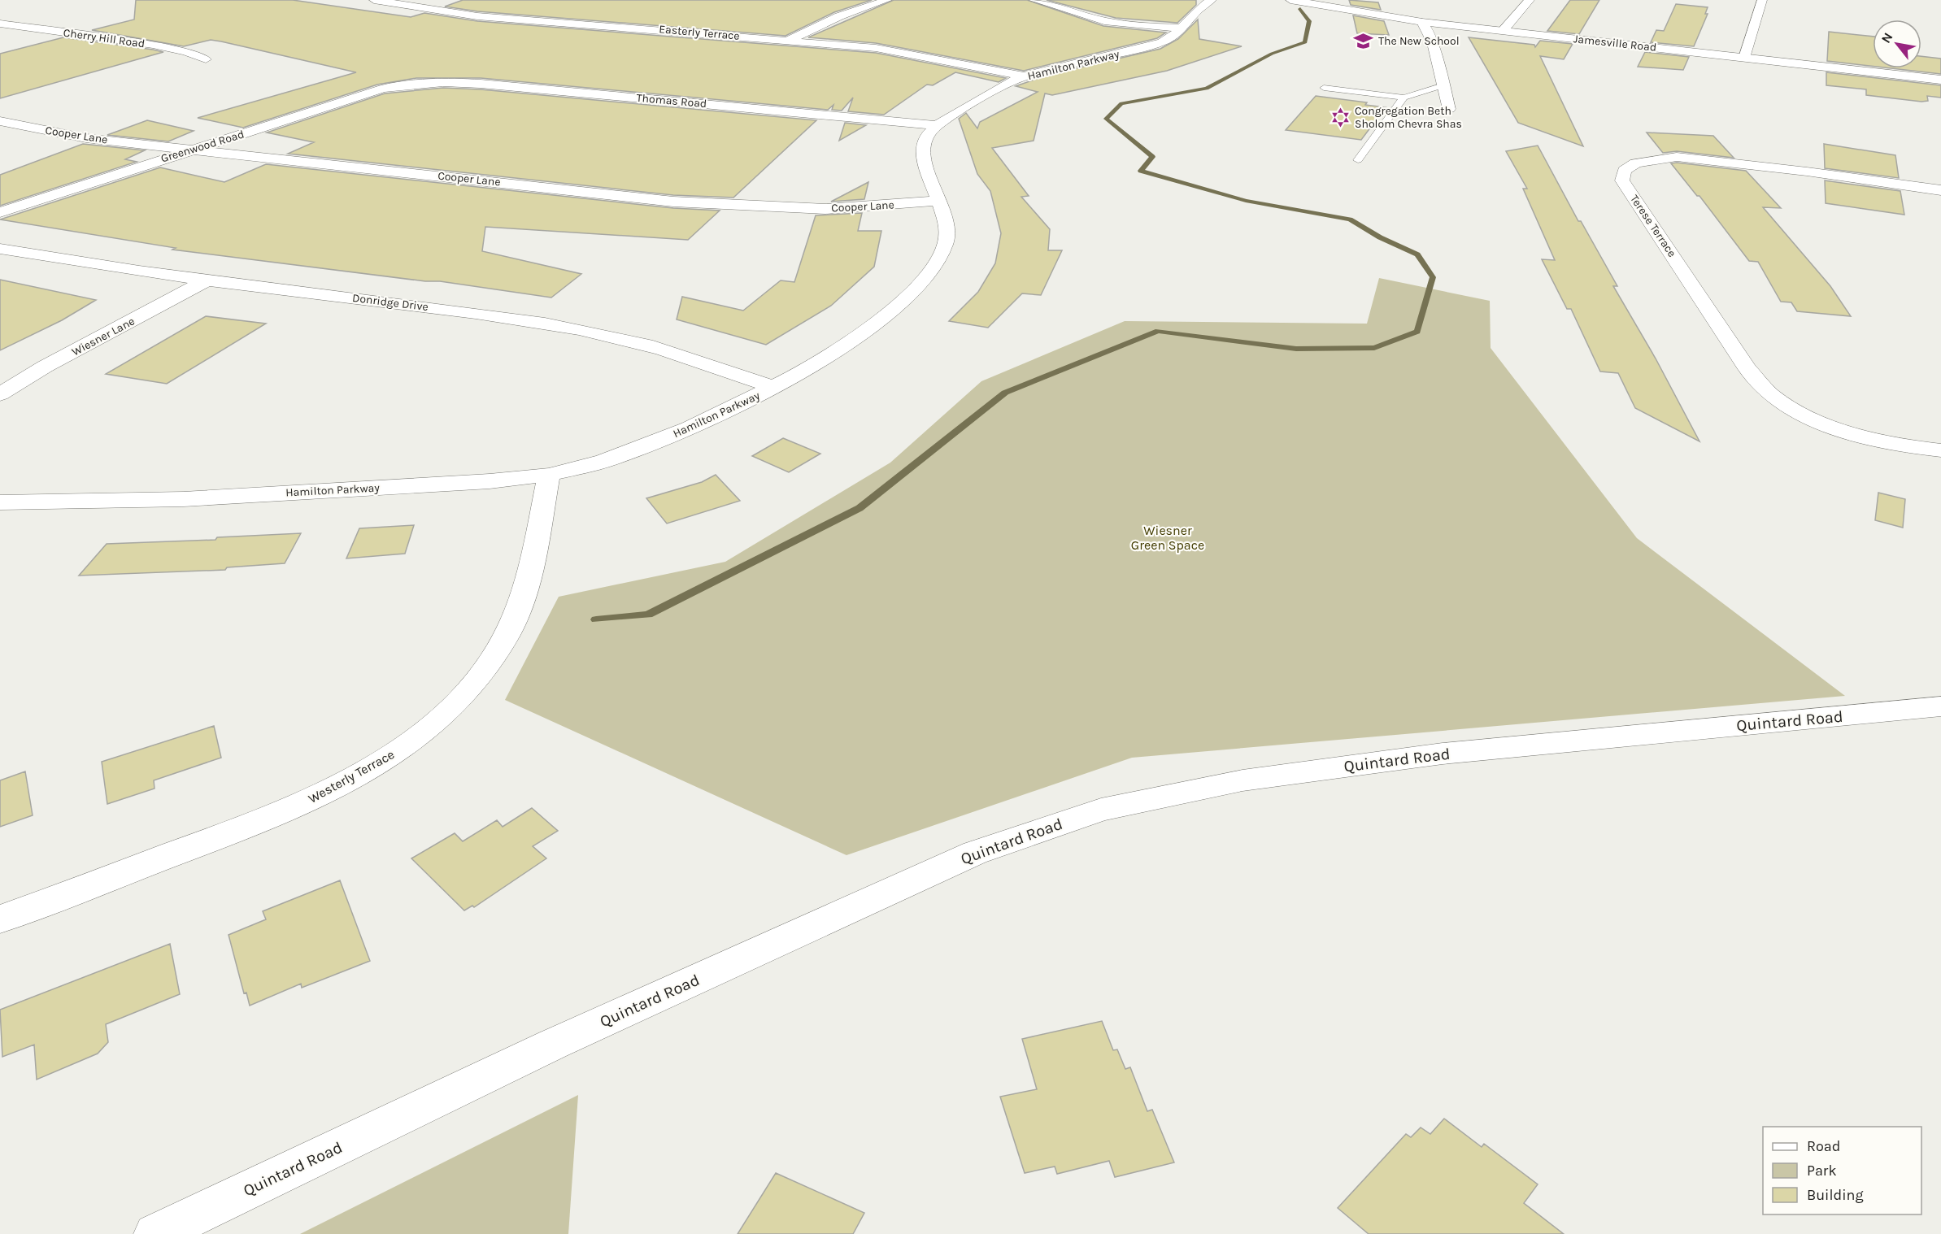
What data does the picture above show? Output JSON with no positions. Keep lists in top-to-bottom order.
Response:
{
  "streets": {
    "street": [
      "Easterly Terrace",
      "Cherry Hill Road",
      "Jamesville Road",
      "Hamilton Parkway",
      "Thomas Road",
      "Cooper Lane",
      "Greenwood Road",
      "Terese Terrace",
      "Donridge Drive",
      "Wiesner Lane",
      "Quintard Road",
      "Westerly Terrace"
    ]
  },
  "crossings": [
    ["Easterly Terrace", "Hamilton Parkway"],
    ["Hamilton Parkway", "Thomas Road"],
    ["Hamilton Parkway", "Cooper Lane"],
    ["Hamilton Parkway", "Donridge Drive"],
    ["Hamilton Parkway", "Westerly Terrace"],
    ["Thomas Road", "Greenwood Road"],
    ["Cooper Lane", "Greenwood Road"],
    ["Donridge Drive", "Wiesner Lane"]
  ],
  "parks": ["Wiesner Green Space"],
  "places": {
    "school or university": ["The New School"],
    "synagogue": ["Congregation Beth Sholom Chevra Shas"]
  },
  "legend": ["Road", "Park", "Building"],
  "north": "top left"
}
